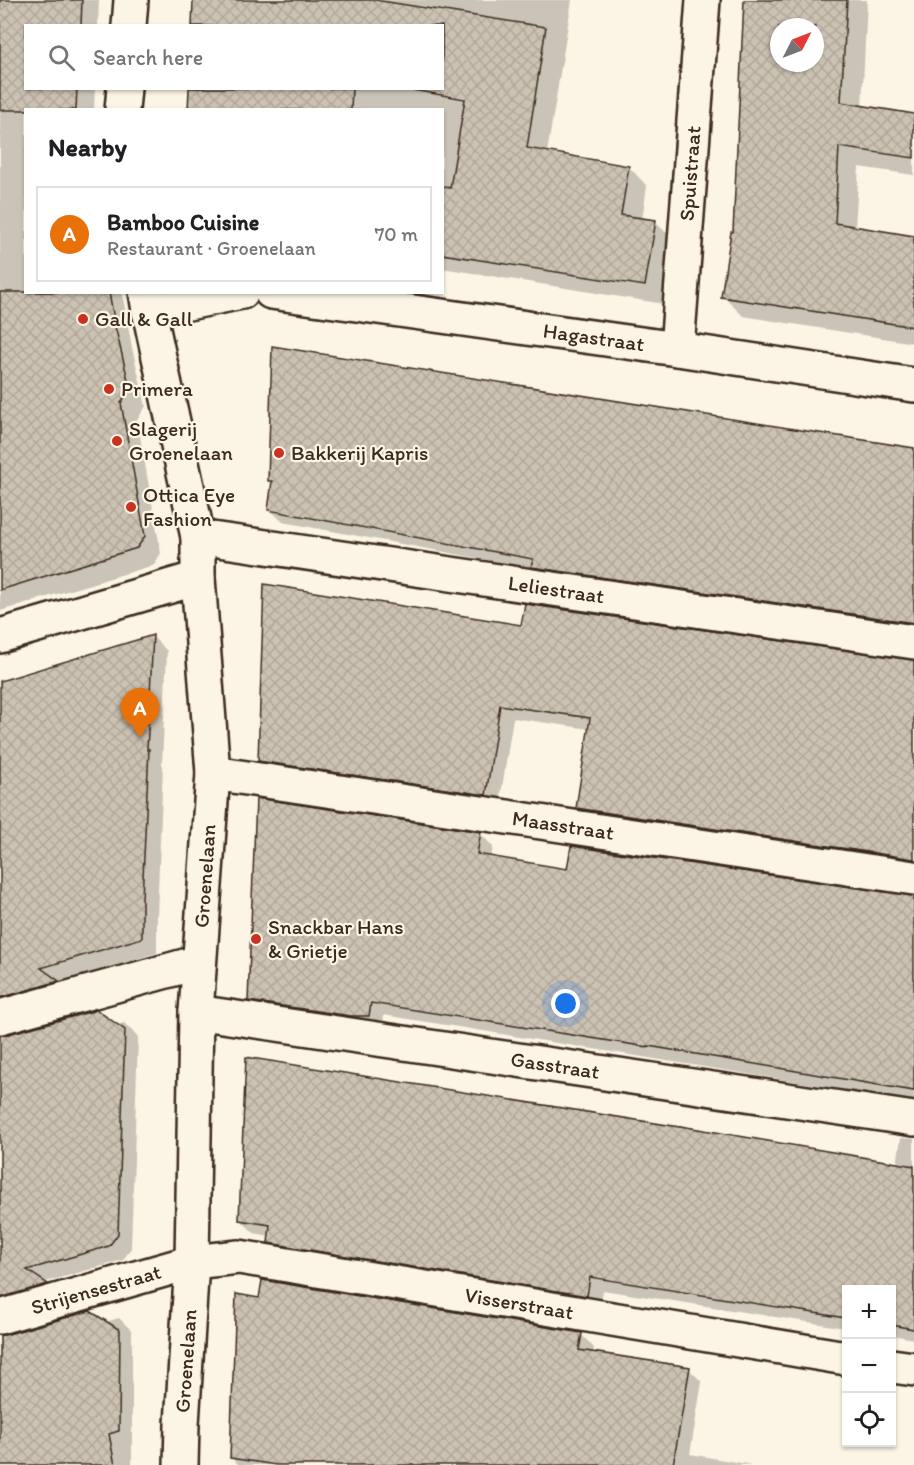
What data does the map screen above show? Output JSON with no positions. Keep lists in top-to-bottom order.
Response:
{
  "streets": {
    "street": [
      "Spuistraat",
      "Hagastraat",
      "Leliestraat",
      "Maasstraat",
      "Groenelaan",
      "Gasstraat",
      "Strijensestraat",
      "Visserstraat"
    ]
  },
  "crossings": [
    ["Spuistraat", "Hagastraat"],
    ["Leliestraat", "Groenelaan"],
    ["Maasstraat", "Groenelaan"],
    ["Groenelaan", "Gasstraat"],
    ["Groenelaan", "Strijensestraat"],
    ["Groenelaan", "Visserstraat"],
    ["Strijensestraat", "Visserstraat"]
  ],
  "places": [
    "Gall & Gall",
    "Primera",
    "Slagerij Groenelaan",
    "Bakkerij Kapris",
    "Ottica Eye Fashion",
    "Snackbar Hans & Grietje"
  ],
  "north": "top right",
  "page": {
    "search": "Search here",
    "heading": "Nearby",
    "list": [
      {
        "mark": "A",
        "name": "Bamboo Cuisine",
        "note": "Restaurant · Groenelaan",
        "value": "70 m"
      }
    ],
    "pins": "A",
    "map_buttons": ["+", "−"]
  }
}
